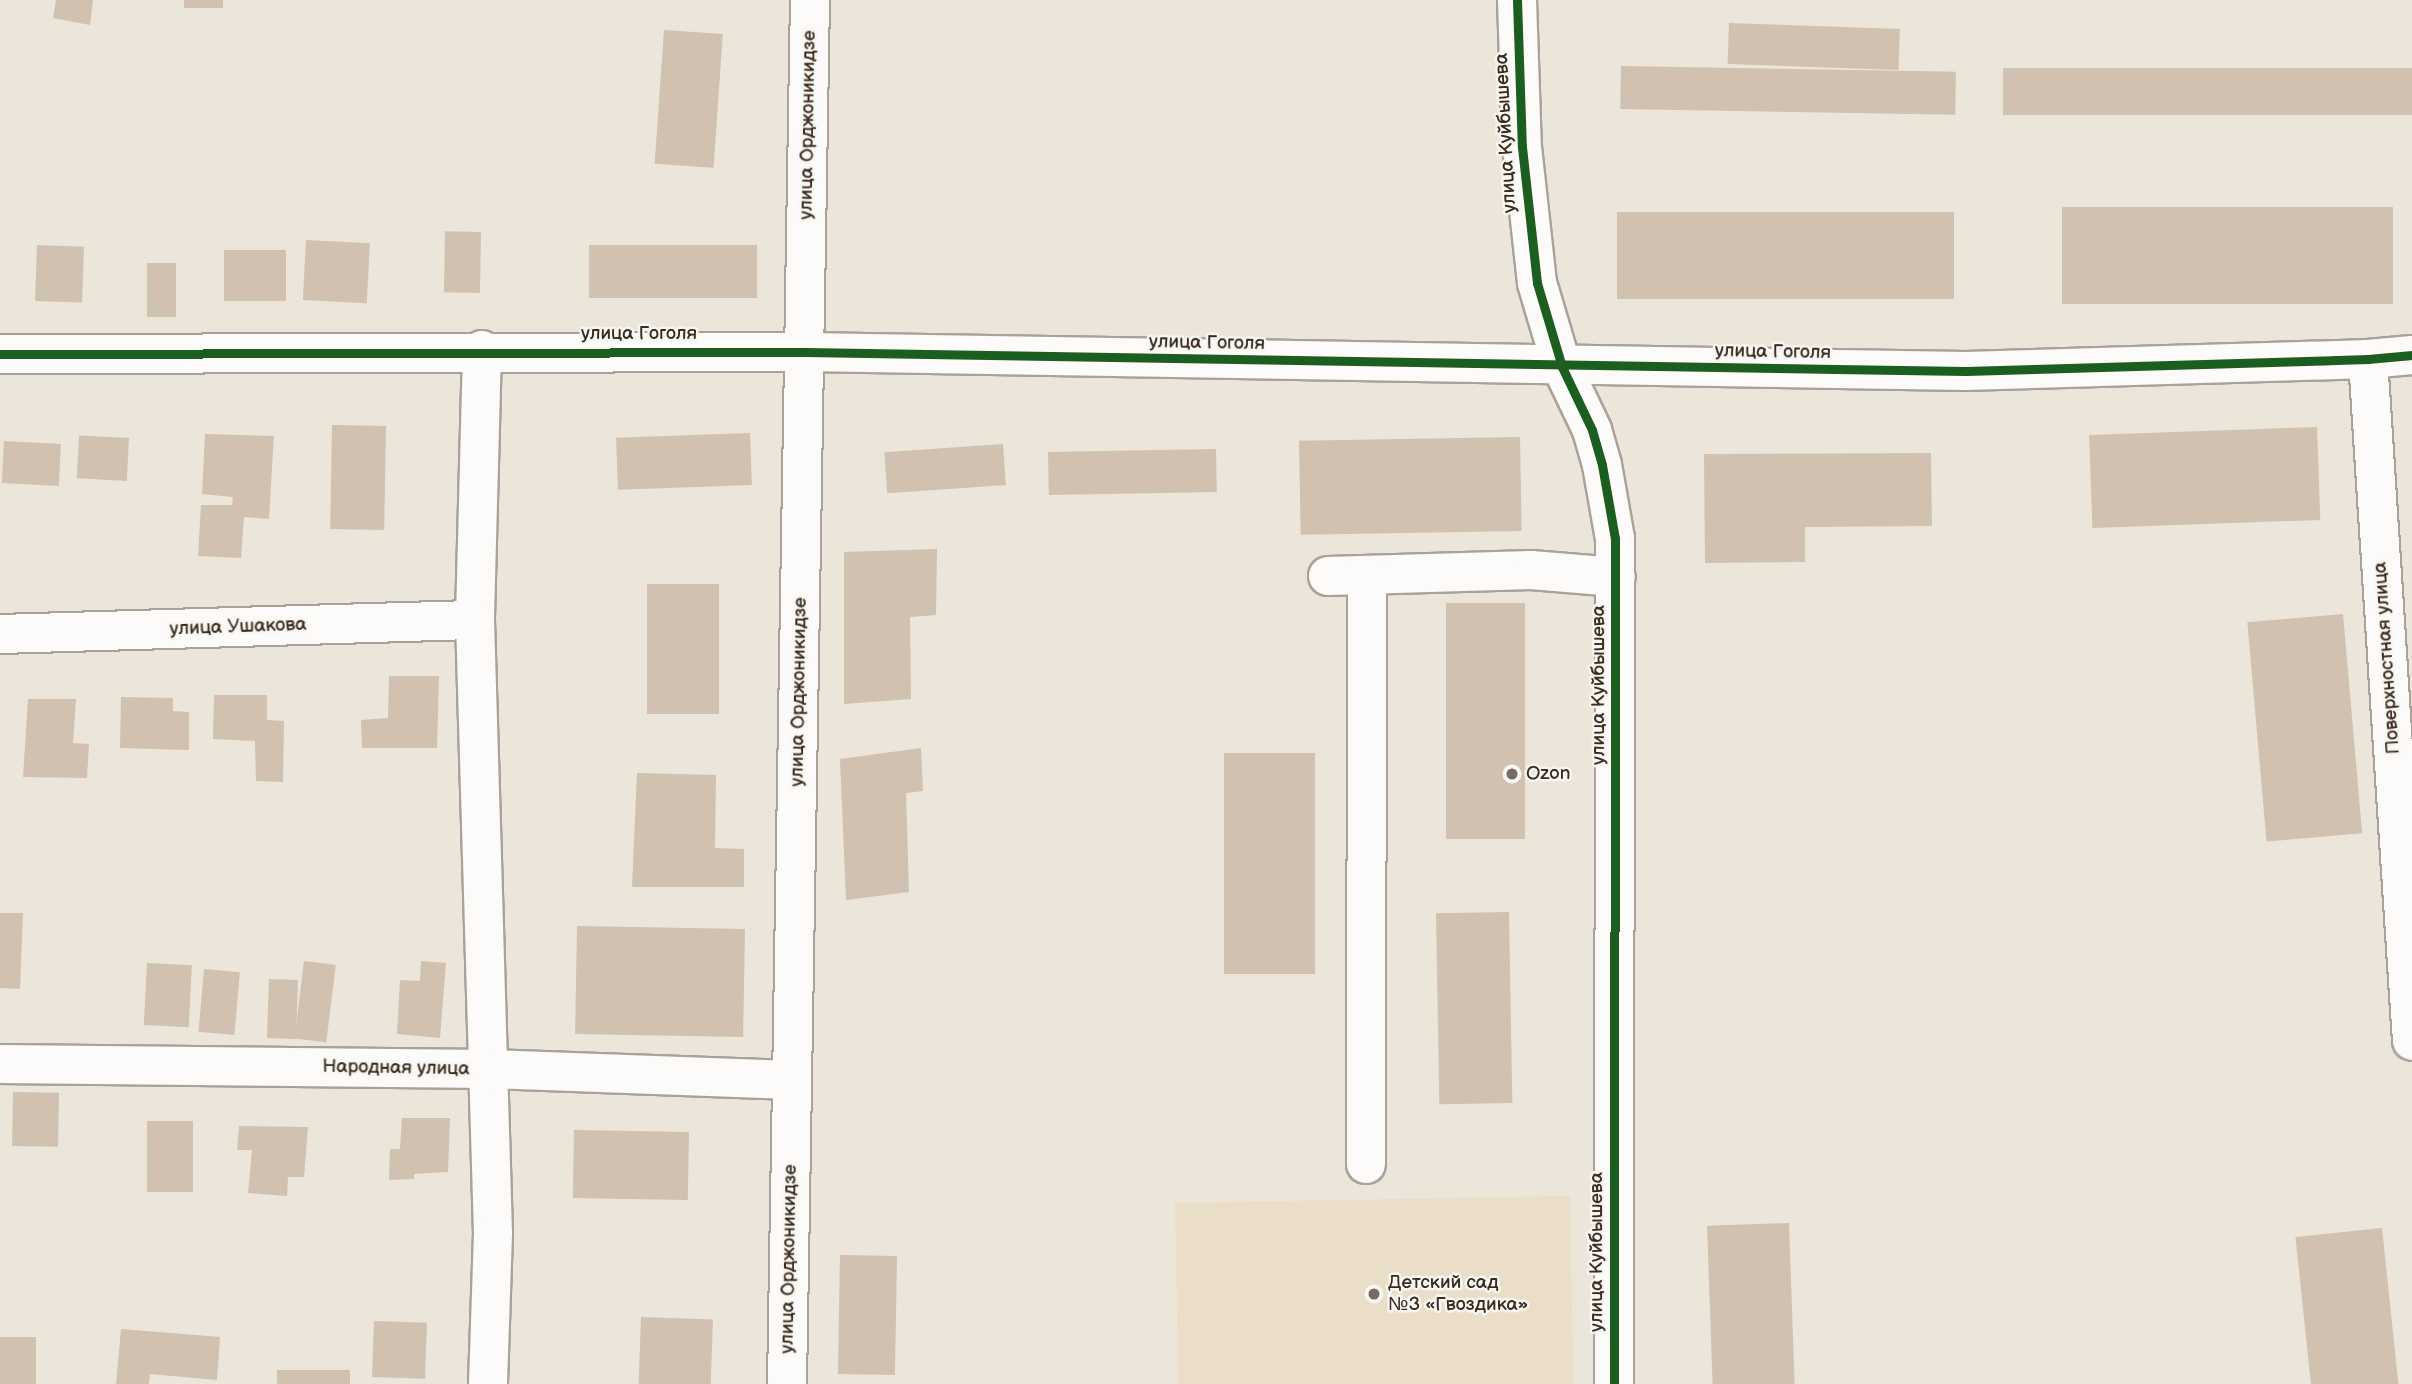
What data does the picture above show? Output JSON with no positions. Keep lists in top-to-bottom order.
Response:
{
  "streets": {
    "street": [
      "улица Орджоникидзе",
      "улица Куйбышева",
      "улица Гоголя",
      "улица Ушакова",
      "Поверхностная улица",
      "Народная улица"
    ]
  },
  "crossings": [
    ["улица Орджоникидзе", "улица Гоголя"],
    ["улица Орджоникидзе", "Народная улица"],
    ["улица Куйбышева", "улица Гоголя"],
    ["улица Гоголя", "Поверхностная улица"]
  ],
  "places": ["Ozon", "Детский сад №3 «Гвоздика»"]
}
